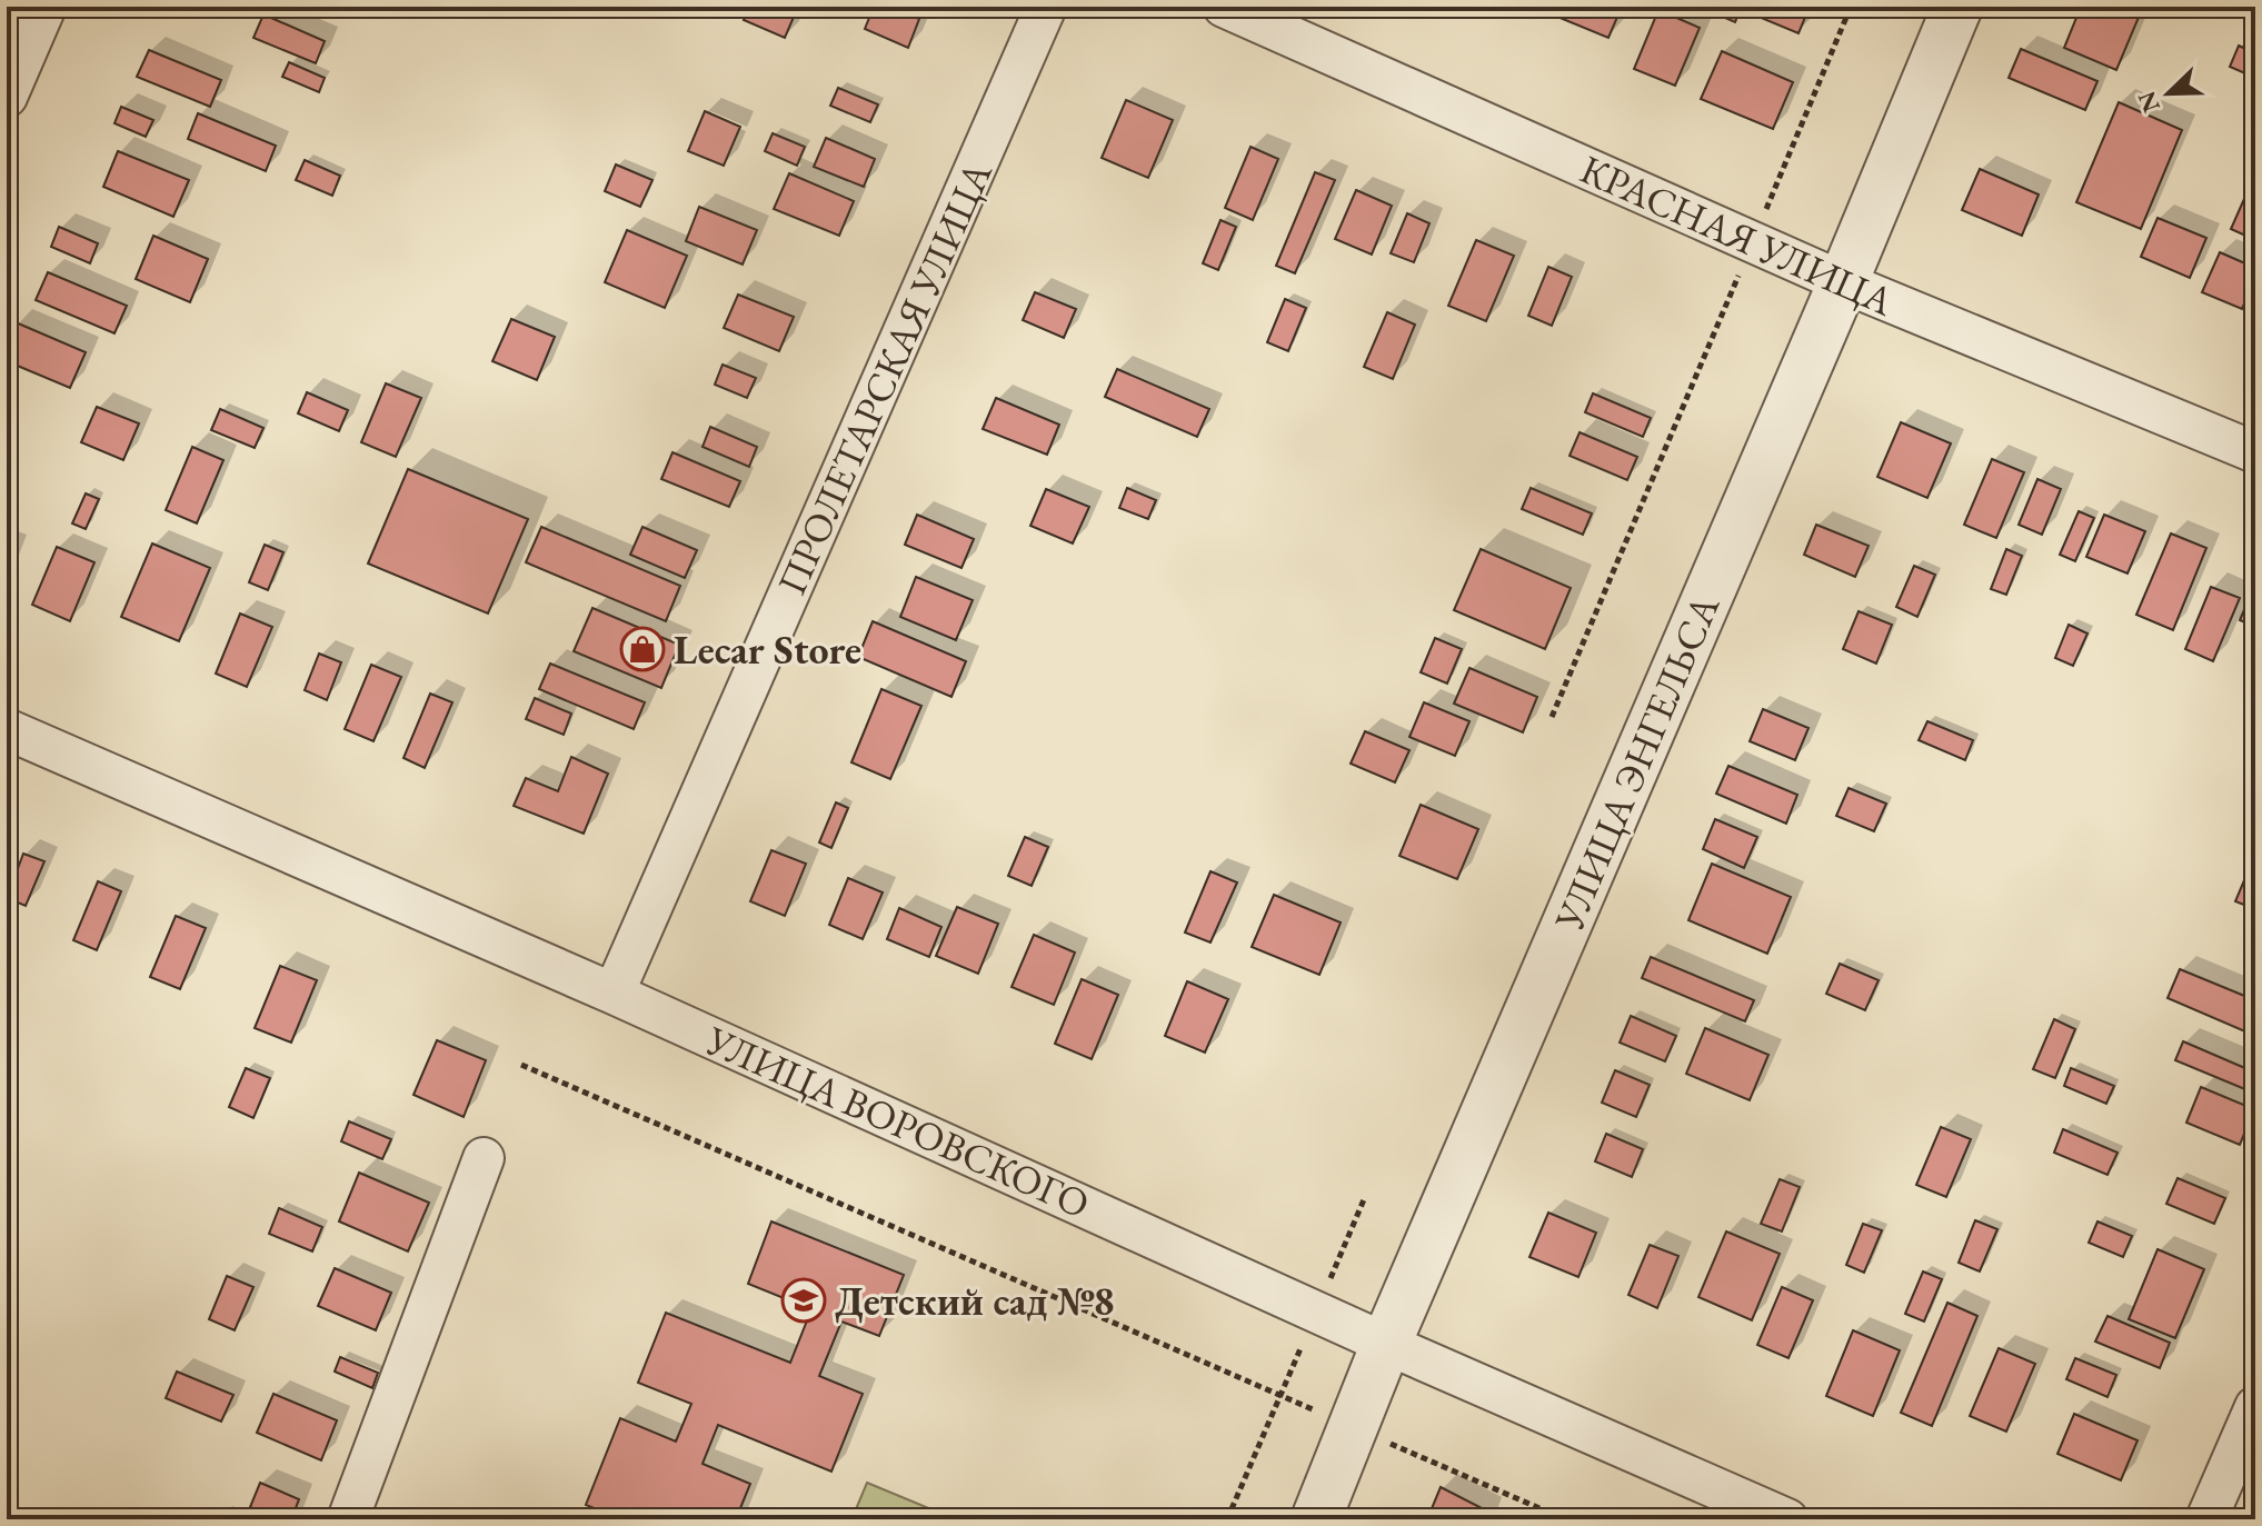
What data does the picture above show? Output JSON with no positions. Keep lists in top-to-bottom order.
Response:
{
  "streets": {
    "street": [
      "КРАСНАЯ УЛИЦА",
      "ПРОЛЕТАРСКАЯ УЛИЦА",
      "УЛИЦА ЭНГЕЛЬСА",
      "УЛИЦА ВОРОВСКОГО"
    ]
  },
  "crossings": [
    ["КРАСНАЯ УЛИЦА", "УЛИЦА ЭНГЕЛЬСА"],
    ["ПРОЛЕТАРСКАЯ УЛИЦА", "УЛИЦА ВОРОВСКОГО"],
    ["УЛИЦА ЭНГЕЛЬСА", "УЛИЦА ВОРОВСКОГО"]
  ],
  "places": {
    "shop": ["Lecar Store"],
    "school or university": ["Детский сад №8"]
  },
  "north": "bottom left"
}
